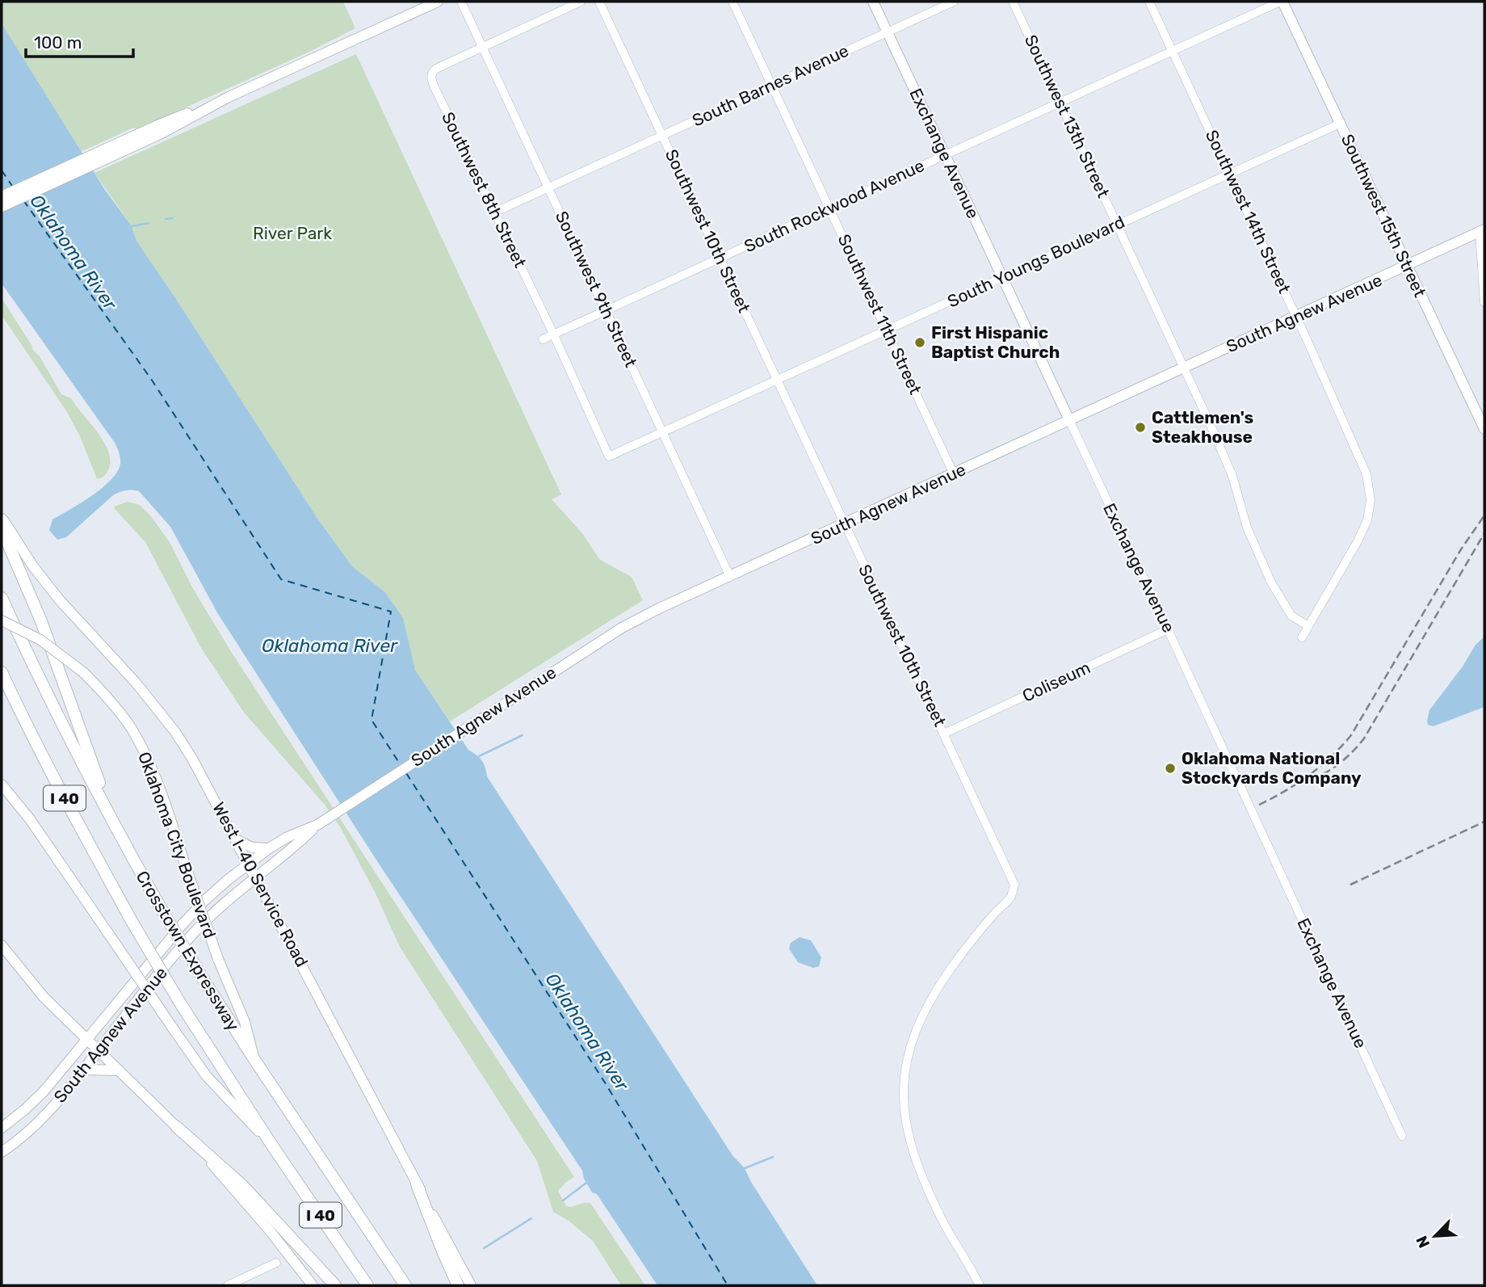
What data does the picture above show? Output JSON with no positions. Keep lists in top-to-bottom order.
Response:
{
  "streets": {
    "highway": ["I 40", "Crosstown Expressway"],
    "main road": [
      "Exchange Avenue",
      "Southwest 15th Street",
      "South Agnew Avenue",
      "Oklahoma City Boulevard",
      "West I-40 Service Road"
    ],
    "street": [
      "South Barnes Avenue",
      "Southwest 13th Street",
      "Southwest 8th Street",
      "South Rockwood Avenue",
      "Southwest 14th Street",
      "Southwest 10th Street",
      "South Youngs Boulevard",
      "Southwest 9th Street",
      "Southwest 11th Street",
      "Coliseum"
    ]
  },
  "crossings": [
    ["South Barnes Avenue", "Exchange Avenue"],
    ["South Barnes Avenue", "Southwest 8th Street"],
    ["South Barnes Avenue", "Southwest 10th Street"],
    ["South Barnes Avenue", "Southwest 9th Street"],
    ["South Barnes Avenue", "Southwest 11th Street"],
    ["Southwest 13th Street", "South Rockwood Avenue"],
    ["Southwest 13th Street", "Southwest 14th Street"],
    ["Southwest 13th Street", "South Youngs Boulevard"],
    ["Southwest 13th Street", "South Agnew Avenue"],
    ["Exchange Avenue", "South Rockwood Avenue"],
    ["Exchange Avenue", "South Youngs Boulevard"],
    ["Exchange Avenue", "South Agnew Avenue"],
    ["Exchange Avenue", "Coliseum"],
    ["Southwest 8th Street", "South Rockwood Avenue"],
    ["Southwest 8th Street", "South Youngs Boulevard"],
    ["Southwest 8th Street", "Southwest 9th Street"],
    ["South Rockwood Avenue", "Southwest 14th Street"],
    ["South Rockwood Avenue", "Southwest 15th Street"],
    ["South Rockwood Avenue", "Southwest 10th Street"],
    ["South Rockwood Avenue", "Southwest 9th Street"],
    ["South Rockwood Avenue", "Southwest 11th Street"],
    ["Southwest 14th Street", "South Youngs Boulevard"],
    ["Southwest 14th Street", "South Agnew Avenue"],
    ["Southwest 15th Street", "South Youngs Boulevard"],
    ["Southwest 15th Street", "South Agnew Avenue"],
    ["Southwest 10th Street", "South Youngs Boulevard"],
    ["Southwest 10th Street", "South Agnew Avenue"],
    ["Southwest 10th Street", "Coliseum"],
    ["South Youngs Boulevard", "Southwest 9th Street"],
    ["South Youngs Boulevard", "Southwest 11th Street"],
    ["Southwest 9th Street", "South Agnew Avenue"],
    ["South Agnew Avenue", "Southwest 11th Street"],
    ["South Agnew Avenue", "West I-40 Service Road"],
    ["Oklahoma City Boulevard", "Crosstown Expressway"]
  ],
  "water": ["Oklahoma River"],
  "parks": ["River Park"],
  "places": ["First Hispanic Baptist Church", "Cattlemen's Steakhouse", "Oklahoma National Stockyards Company"],
  "scale_bar": "100 m",
  "north": "bottom left"
}
